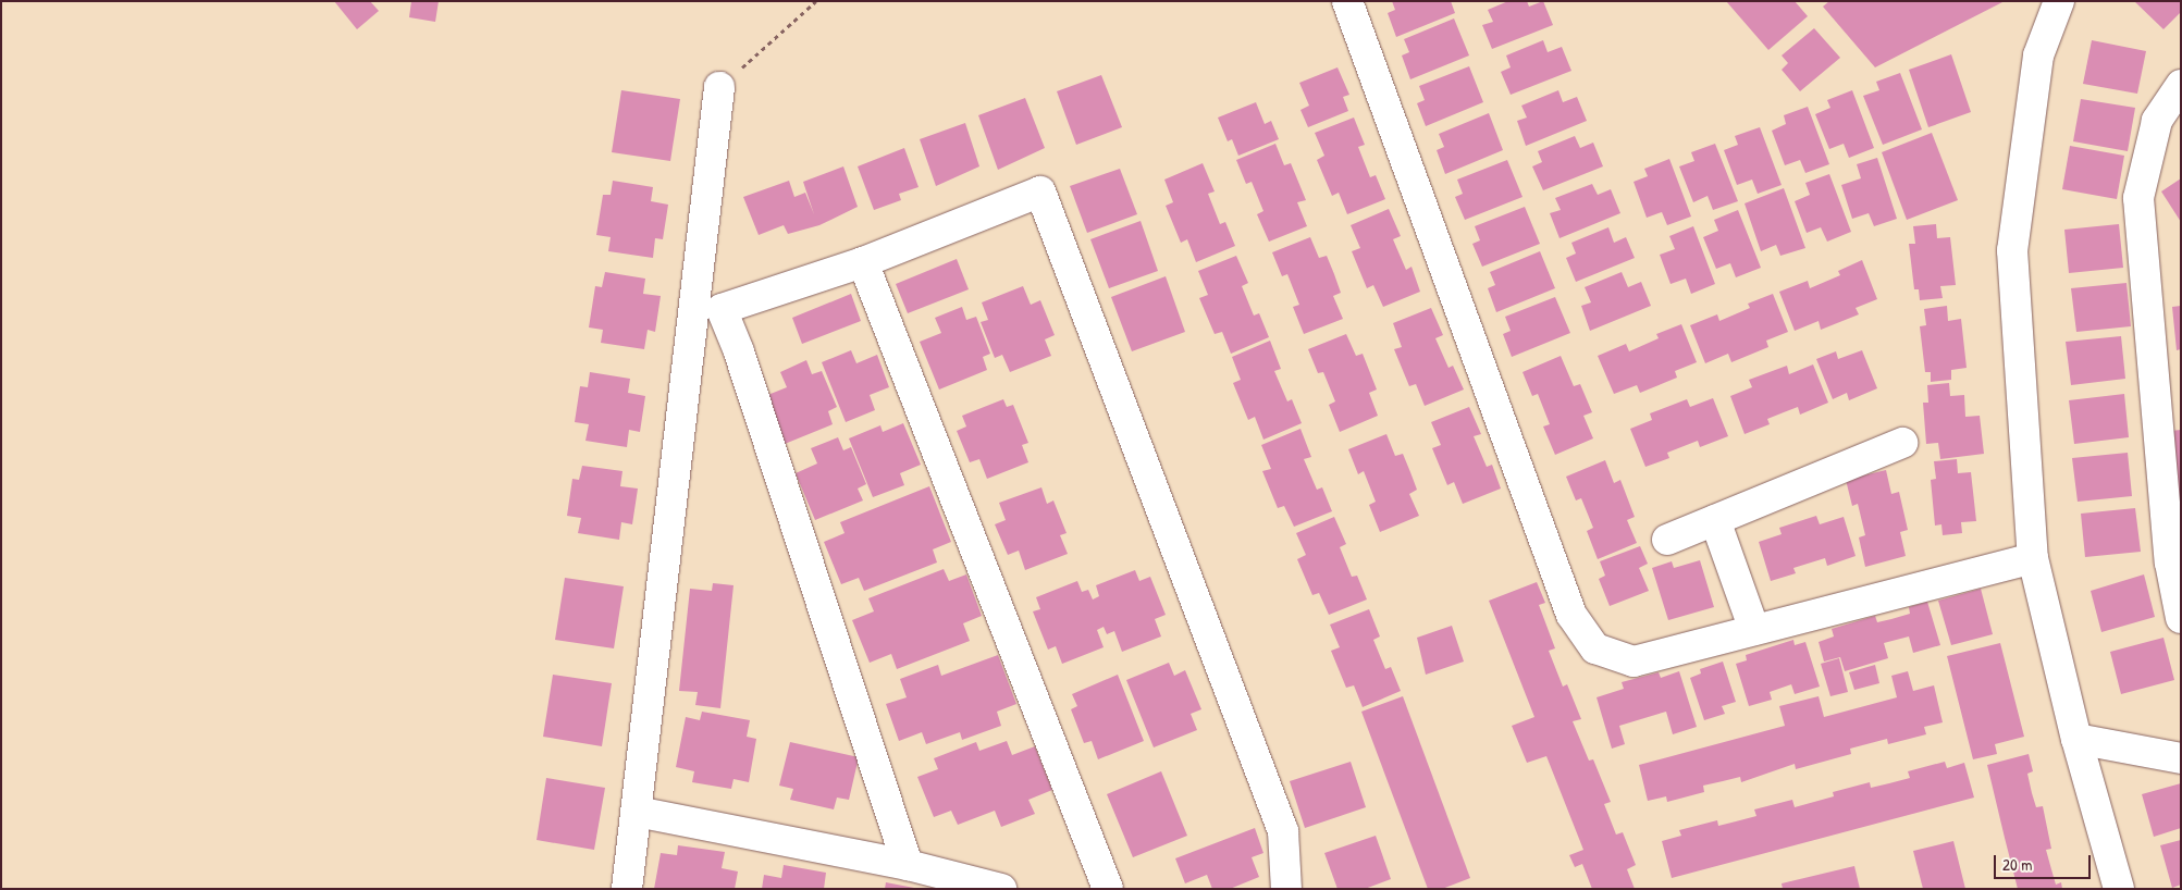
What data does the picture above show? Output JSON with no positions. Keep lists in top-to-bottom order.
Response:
{
  "scale_bar": "20 m"
}
